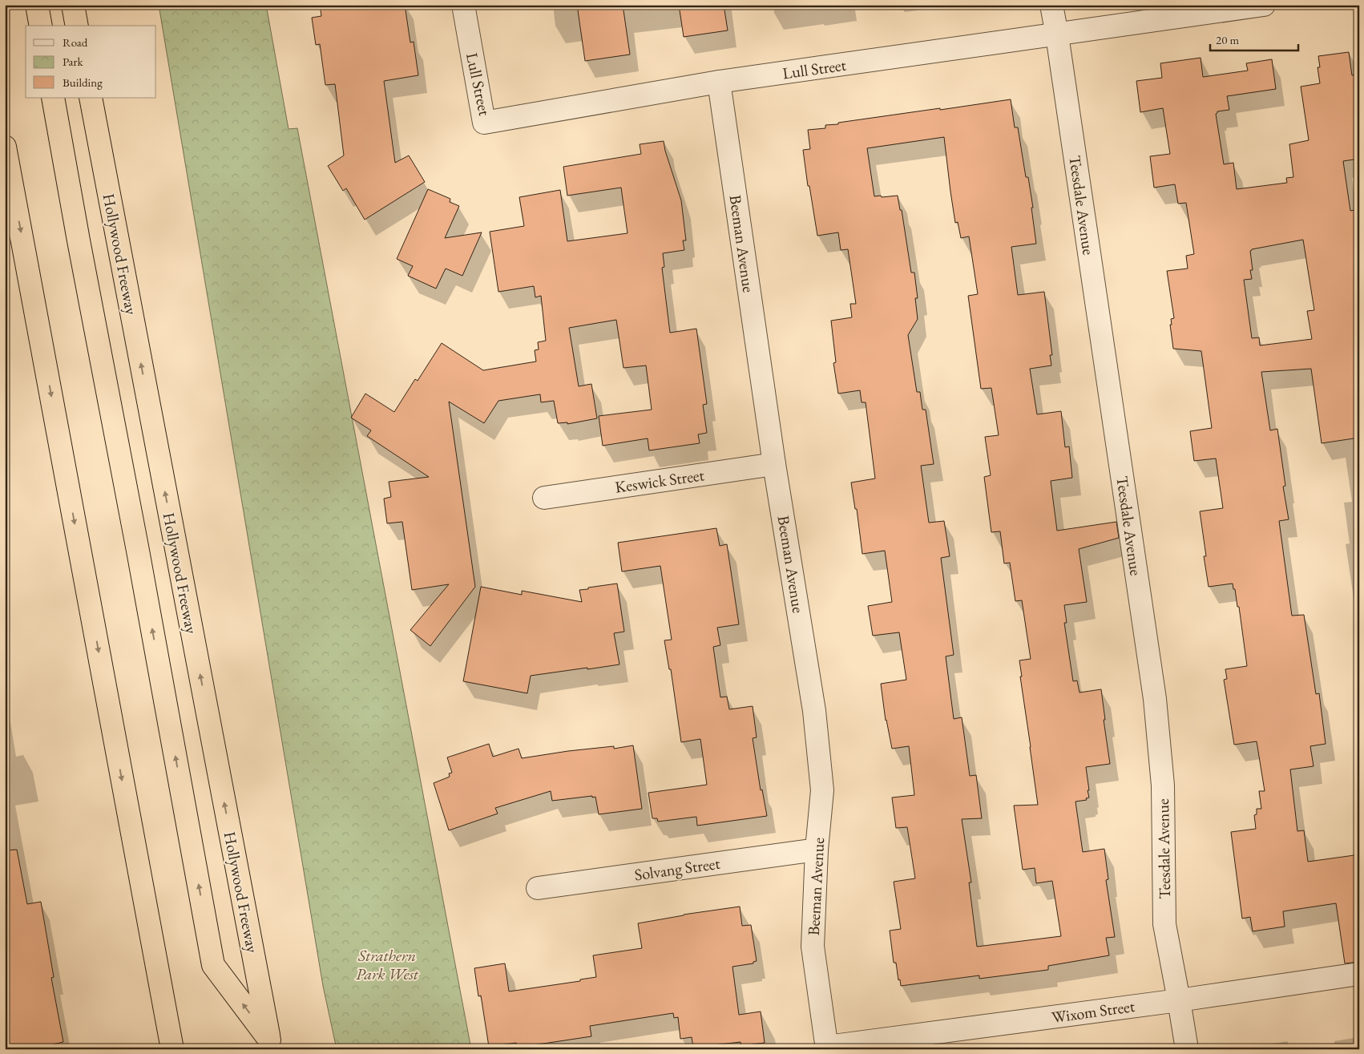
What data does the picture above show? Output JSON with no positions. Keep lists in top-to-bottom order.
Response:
{
  "streets": {
    "highway": ["Hollywood Freeway"],
    "street": [
      "Lull Street",
      "Teesdale Avenue",
      "Beeman Avenue",
      "Keswick Street",
      "Solvang Street",
      "Wixom Street"
    ]
  },
  "crossings": [
    ["Lull Street", "Teesdale Avenue"],
    ["Lull Street", "Beeman Avenue"],
    ["Teesdale Avenue", "Wixom Street"],
    ["Beeman Avenue", "Keswick Street"],
    ["Beeman Avenue", "Solvang Street"],
    ["Beeman Avenue", "Wixom Street"]
  ],
  "parks": ["Strathern Park West"],
  "legend": ["Road", "Park", "Building"],
  "scale_bar": "20 m"
}
